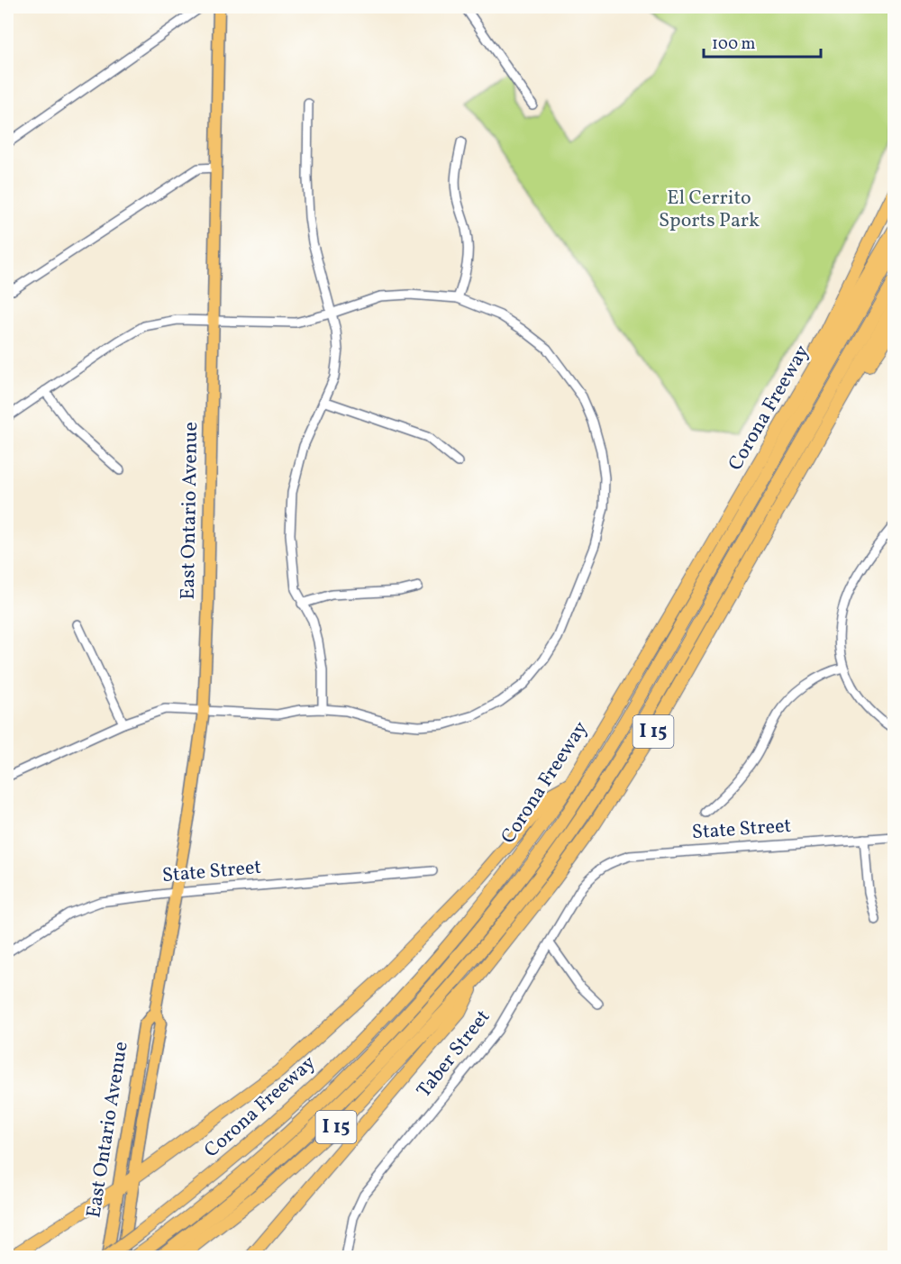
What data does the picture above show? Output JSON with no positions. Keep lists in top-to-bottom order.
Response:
{
  "streets": {
    "highway": ["Corona Freeway", "I 15"],
    "main road": ["East Ontario Avenue"],
    "street": ["State Street", "Taber Street"]
  },
  "crossings": [
    ["Corona Freeway", "East Ontario Avenue"],
    ["East Ontario Avenue", "State Street"],
    ["State Street", "Taber Street"]
  ],
  "parks": ["El Cerrito Sports Park"],
  "scale_bar": "100 m"
}
